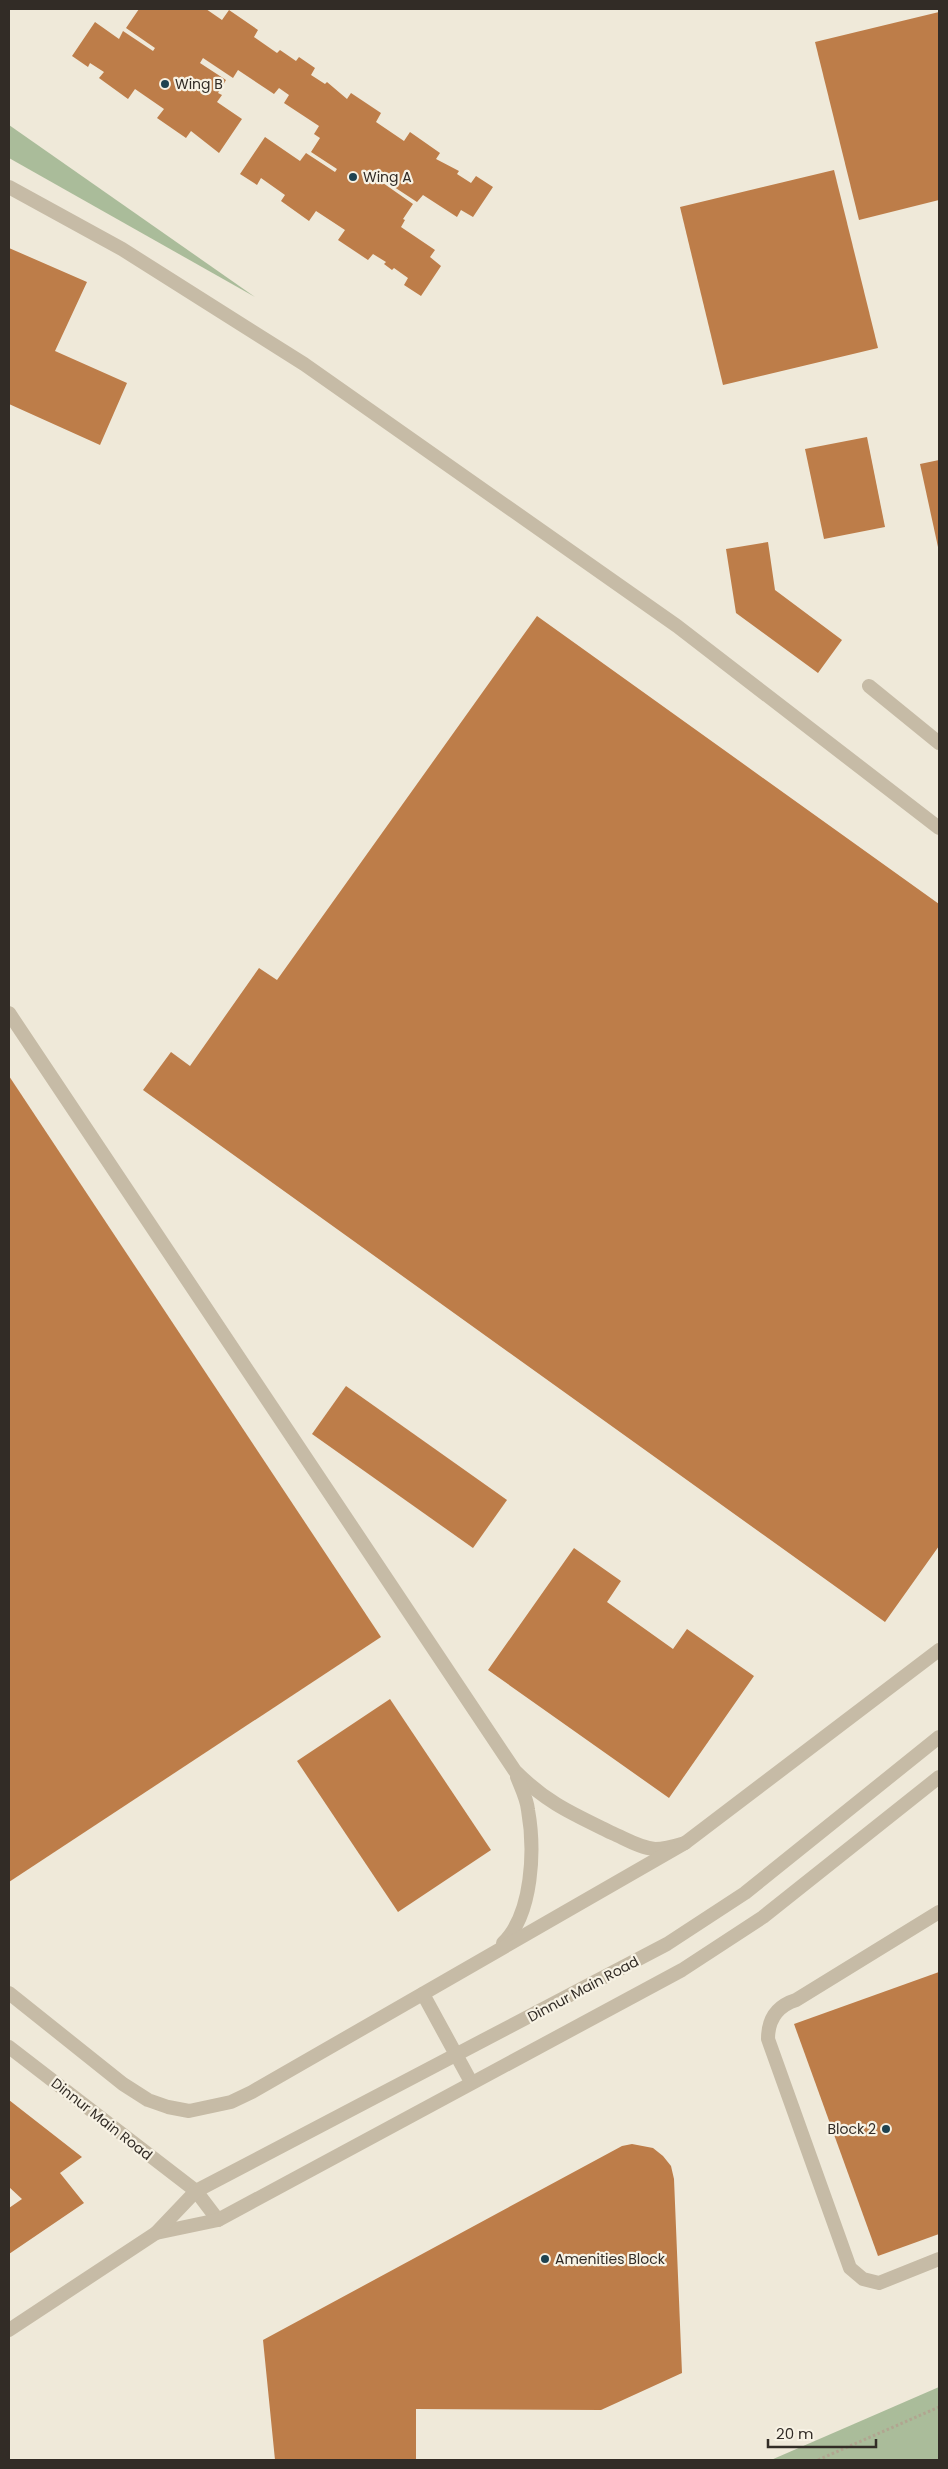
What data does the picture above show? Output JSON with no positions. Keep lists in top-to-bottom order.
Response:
{
  "streets": {
    "street": ["Dinnur Main Road"]
  },
  "places": [
    "Wing B",
    "Wing A",
    "Block 2",
    "Amenities Block"
  ],
  "scale_bar": "20 m"
}
